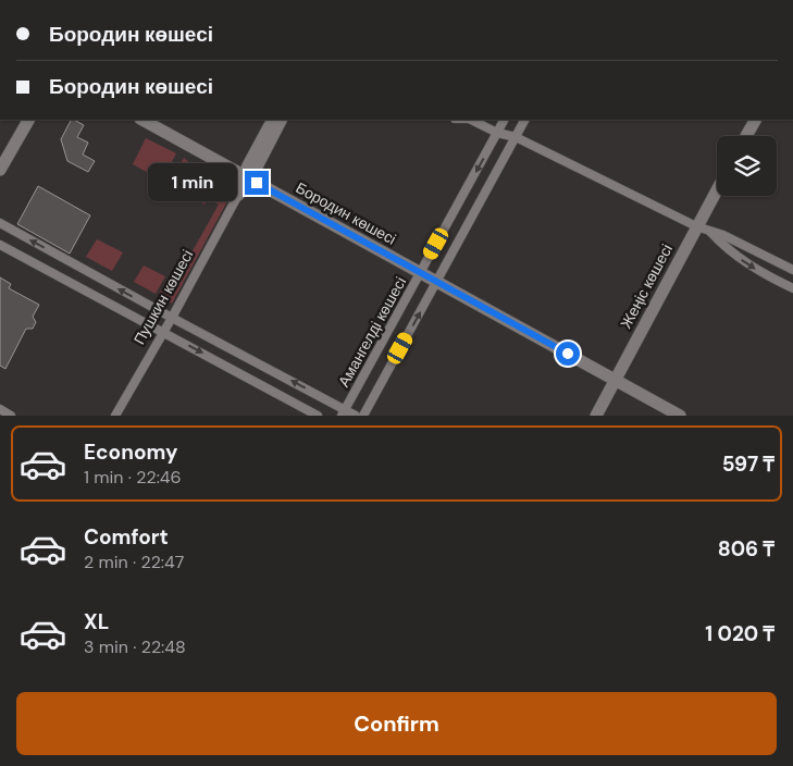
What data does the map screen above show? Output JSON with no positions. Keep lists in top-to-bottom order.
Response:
{
  "streets": {
    "street": [
      "Бородин көшесі",
      "Жеңіс көшесі",
      "Пушкин көшесі",
      "Амангелді көшесі"
    ]
  },
  "crossings": [
    ["Бородин көшесі", "Жеңіс көшесі"],
    ["Бородин көшесі", "Пушкин көшесі"],
    ["Бородин көшесі", "Амангелді көшесі"]
  ],
  "page": {
    "banner": ["Бородин көшесі", "Бородин көшесі"],
    "bubble": "1 min",
    "list": [
      {
        "name": "Economy",
        "note": "1 min · 22:46",
        "value": "597 ₸"
      },
      {
        "name": "Comfort",
        "note": "2 min · 22:47",
        "value": "806 ₸"
      },
      {
        "name": "XL",
        "note": "3 min · 22:48",
        "value": "1 020 ₸"
      }
    ],
    "buttons": "Confirm"
  }
}
